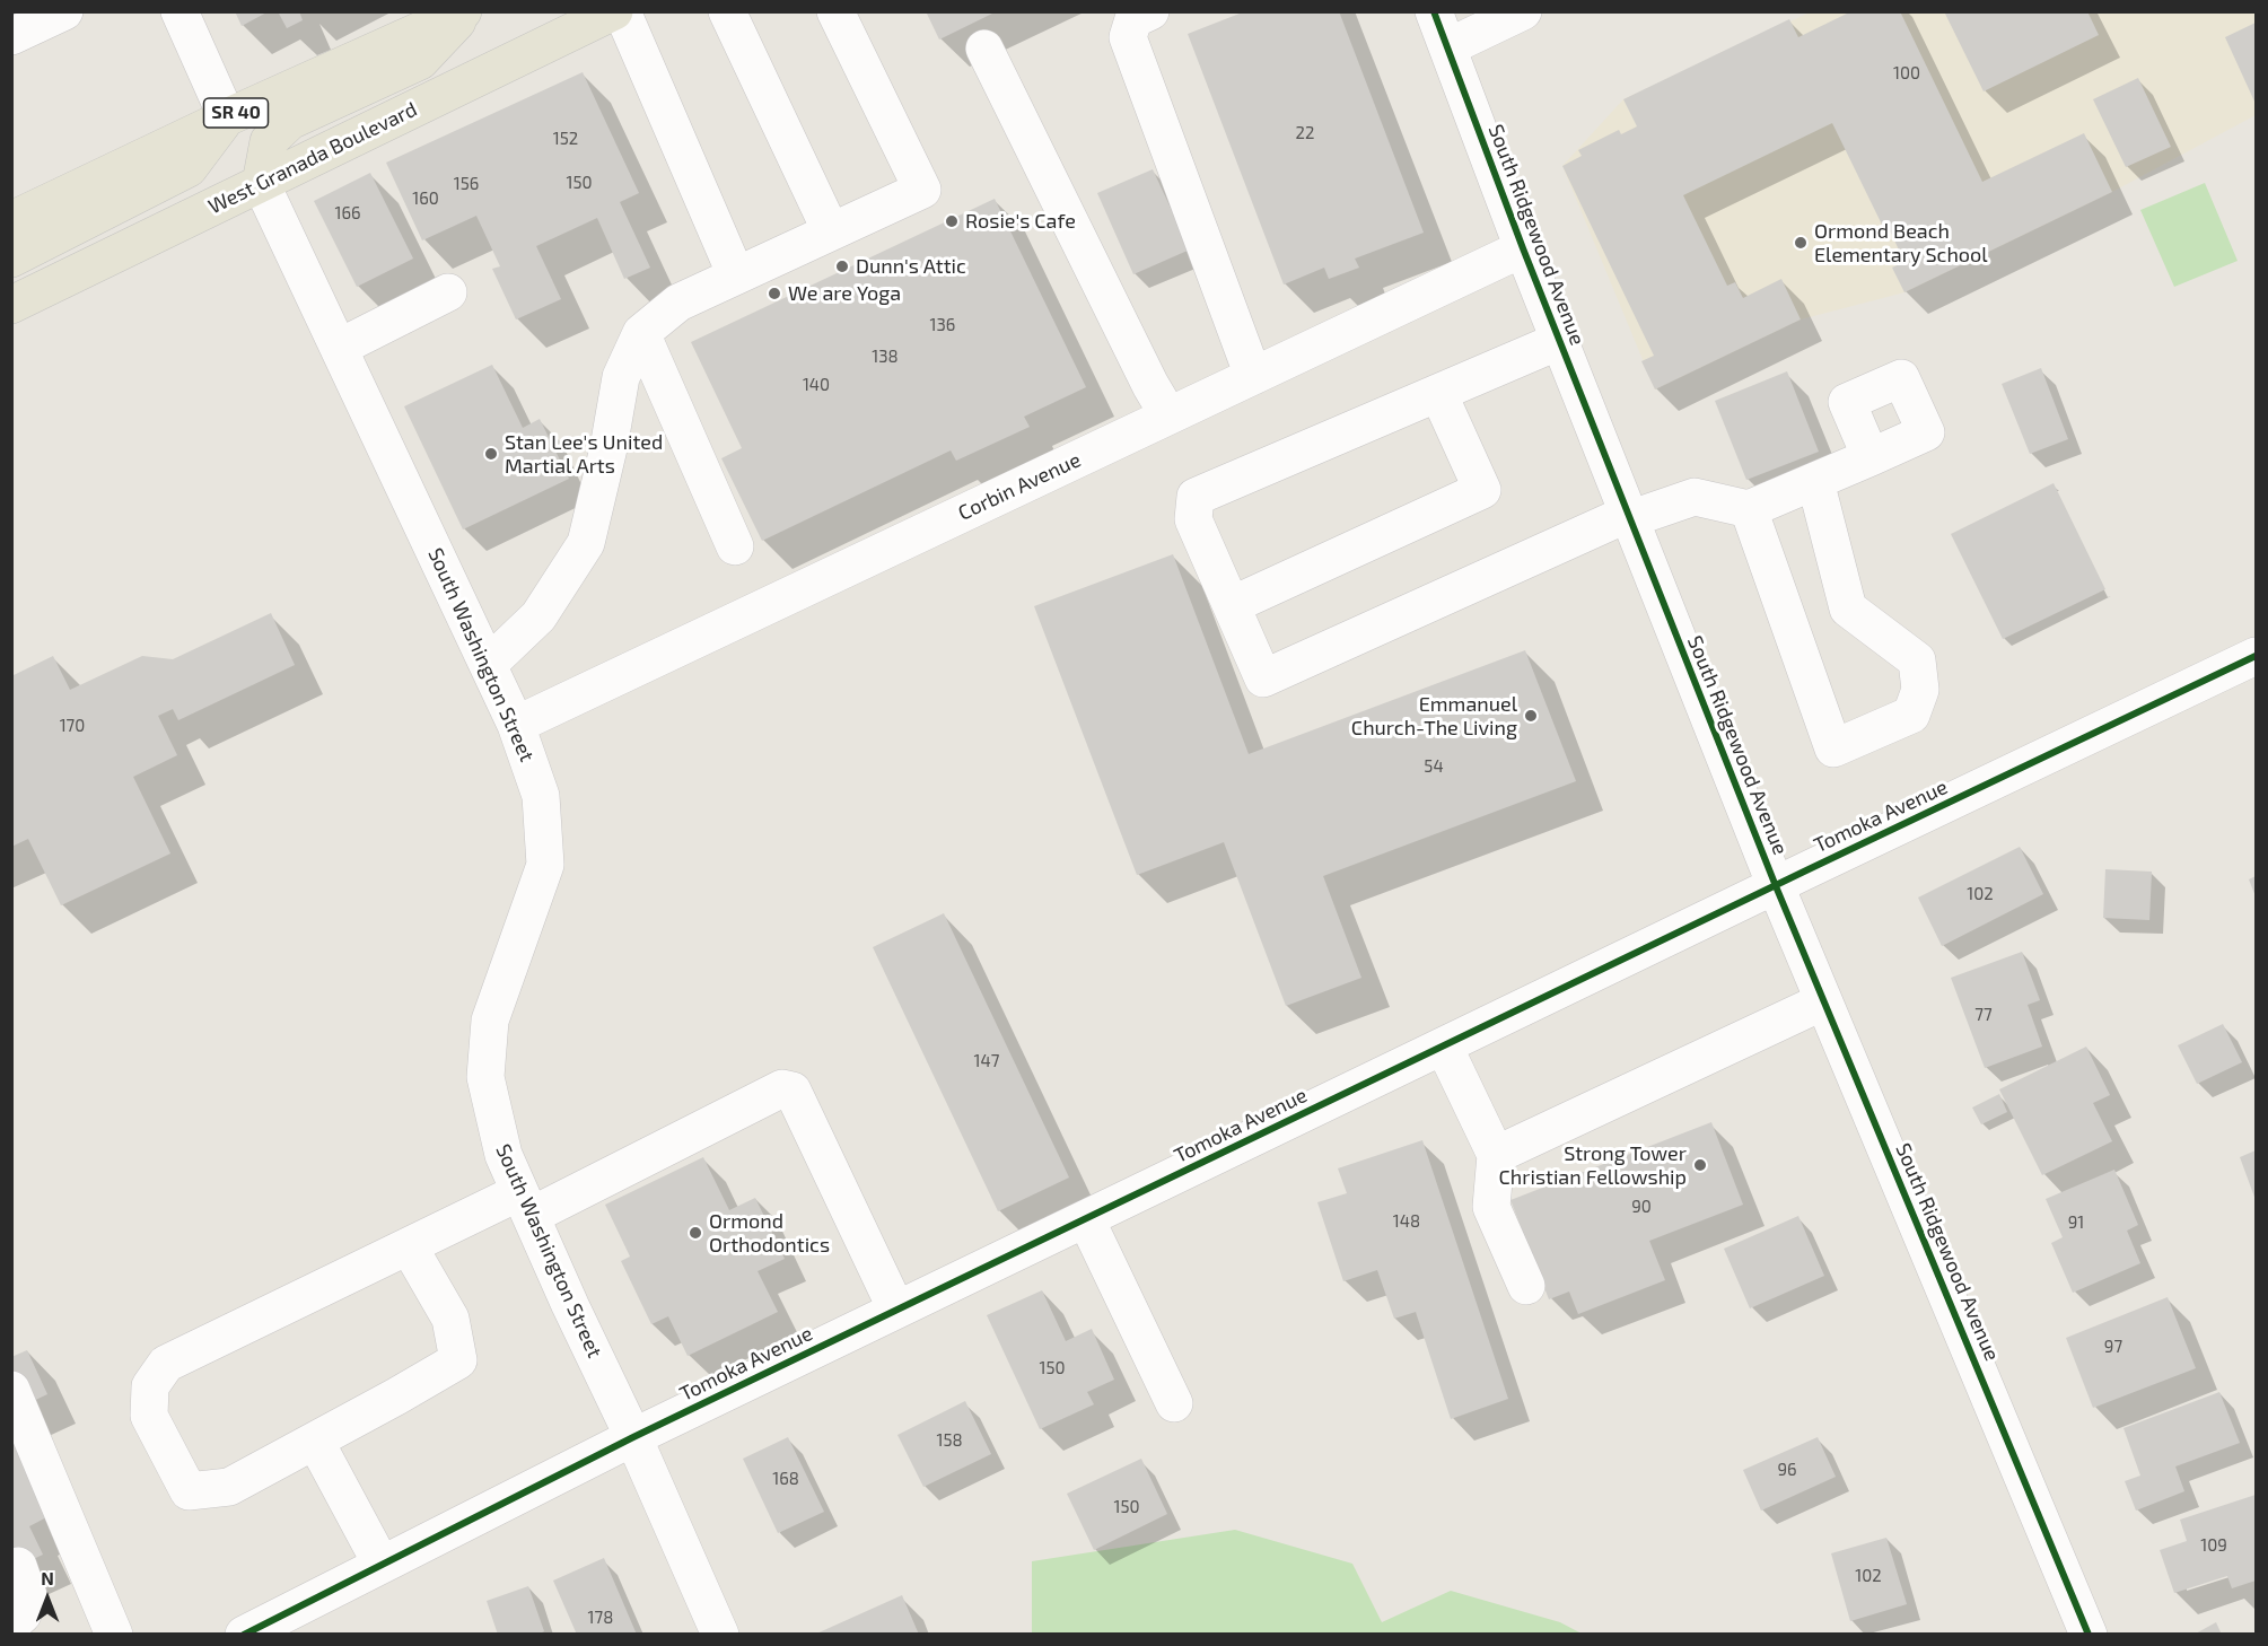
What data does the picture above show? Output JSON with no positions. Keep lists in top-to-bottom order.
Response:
{
  "streets": {
    "main road": ["SR 40", "West Granada Boulevard"],
    "street": [
      "South Ridgewood Avenue",
      "Corbin Avenue",
      "South Washington Street",
      "Tomoka Avenue"
    ]
  },
  "crossings": [
    ["West Granada Boulevard", "South Washington Street"],
    ["South Ridgewood Avenue", "Corbin Avenue"],
    ["South Ridgewood Avenue", "Tomoka Avenue"],
    ["Corbin Avenue", "South Washington Street"],
    ["South Washington Street", "Tomoka Avenue"]
  ],
  "places": [
    "Rosie's Cafe",
    "Ormond Beach Elementary School",
    "Dunn's Attic",
    "We are Yoga",
    "Stan Lee's United Martial Arts",
    "Emmanuel Church-The Living",
    "Strong Tower Christian Fellowship",
    "Ormond Orthodontics"
  ],
  "house_numbers": [
    "100",
    "22",
    "152",
    "150",
    "156",
    "160",
    "166",
    "136",
    "138",
    "140",
    "170",
    "54",
    "102",
    "77",
    "147",
    "90",
    "148",
    "91",
    "97",
    "150",
    "158",
    "96",
    "168",
    "150",
    "109",
    "102",
    "178"
  ],
  "north": "top"
}
